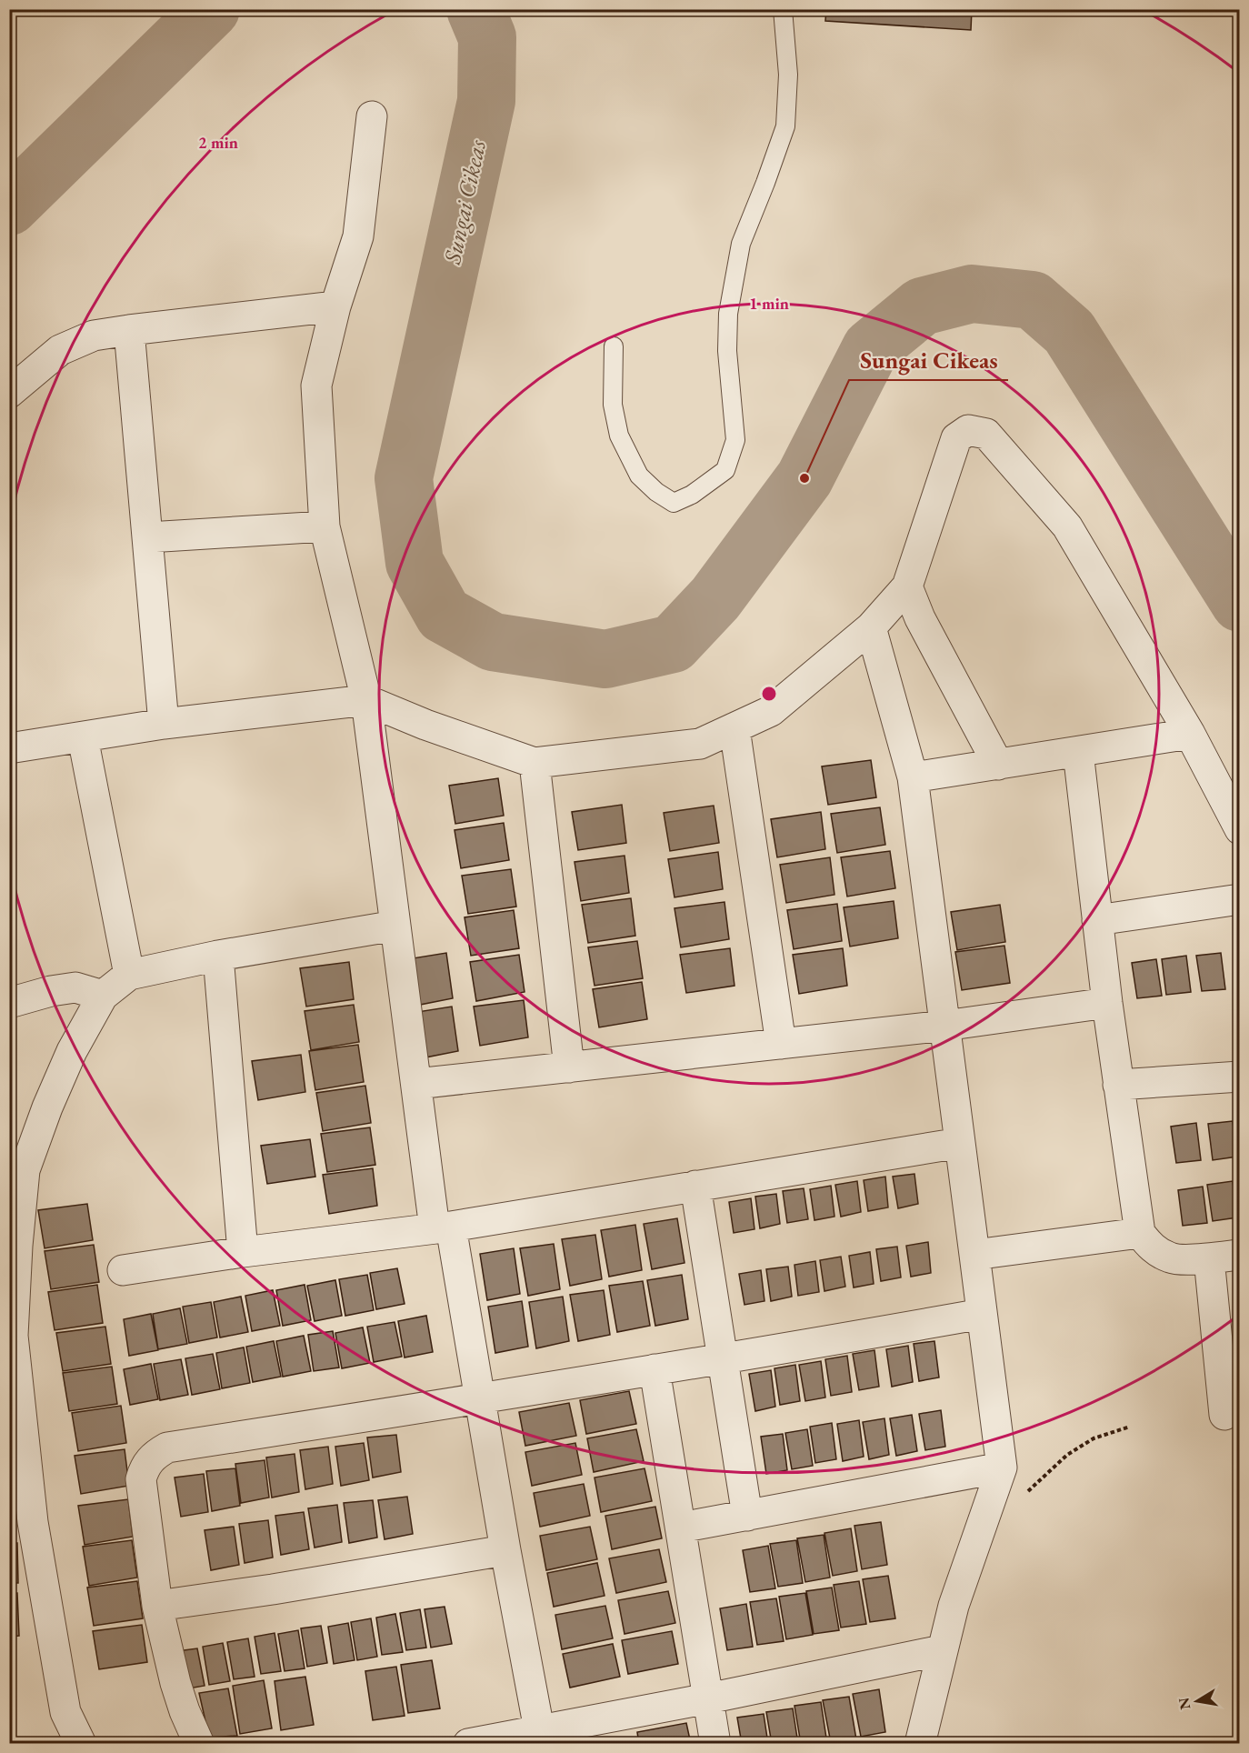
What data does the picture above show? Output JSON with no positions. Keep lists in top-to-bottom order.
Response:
{
  "water": ["Sungai Cikeas"],
  "places": ["Sungai Cikeas"],
  "north": "left",
  "rings": ["2 min", "1 min"]
}
